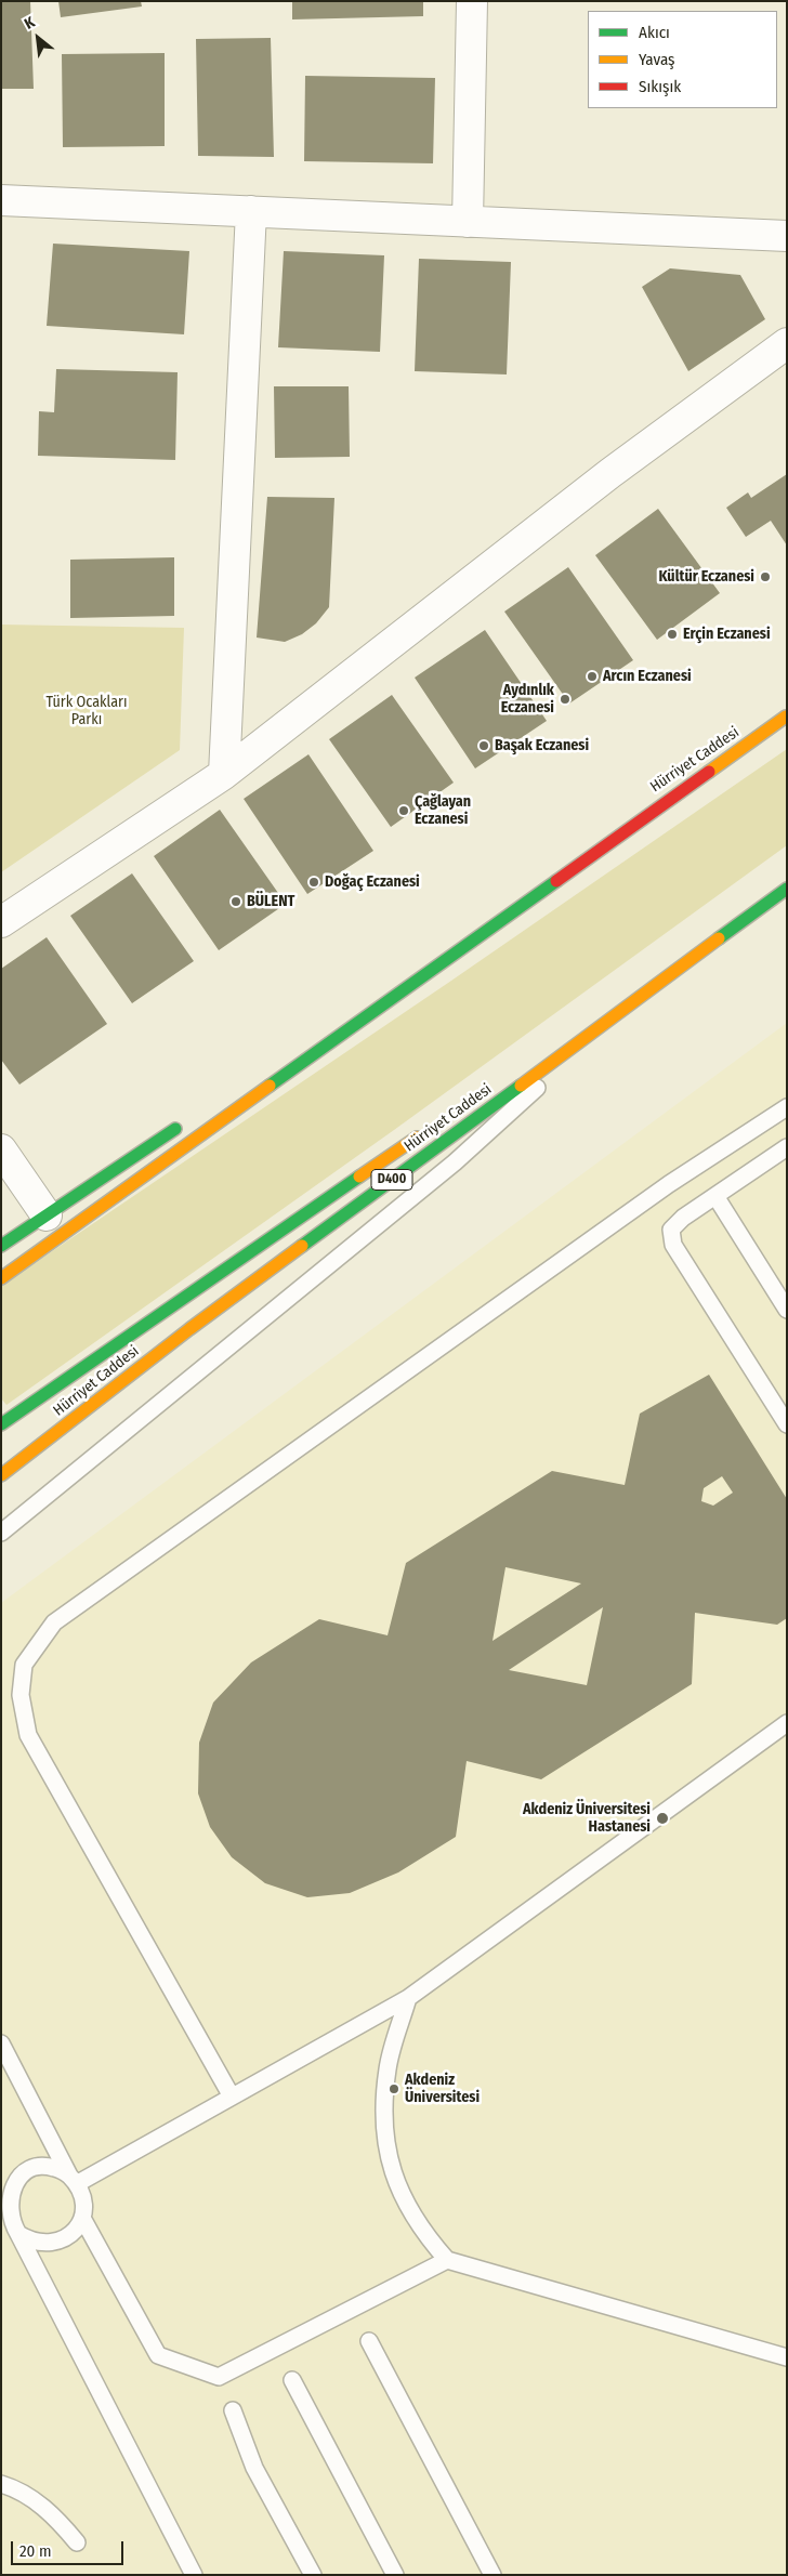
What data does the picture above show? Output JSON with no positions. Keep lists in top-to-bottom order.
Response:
{
  "streets": {
    "highway": ["Hürriyet Caddesi", "D400"]
  },
  "parks": ["Türk Ocakları Parkı"],
  "places": [
    "Kültür Eczanesi",
    "Erçin Eczanesi",
    "Arcın Eczanesi",
    "Aydınlık Eczanesi",
    "Başak Eczanesi",
    "Çağlayan Eczanesi",
    "Doğaç Eczanesi",
    "BÜLENT",
    "Akdeniz Üniversitesi Hastanesi",
    "Akdeniz Üniversitesi"
  ],
  "legend": ["Akıcı", "Yavaş", "Sıkışık"],
  "scale_bar": "20 m",
  "north": "top left"
}
